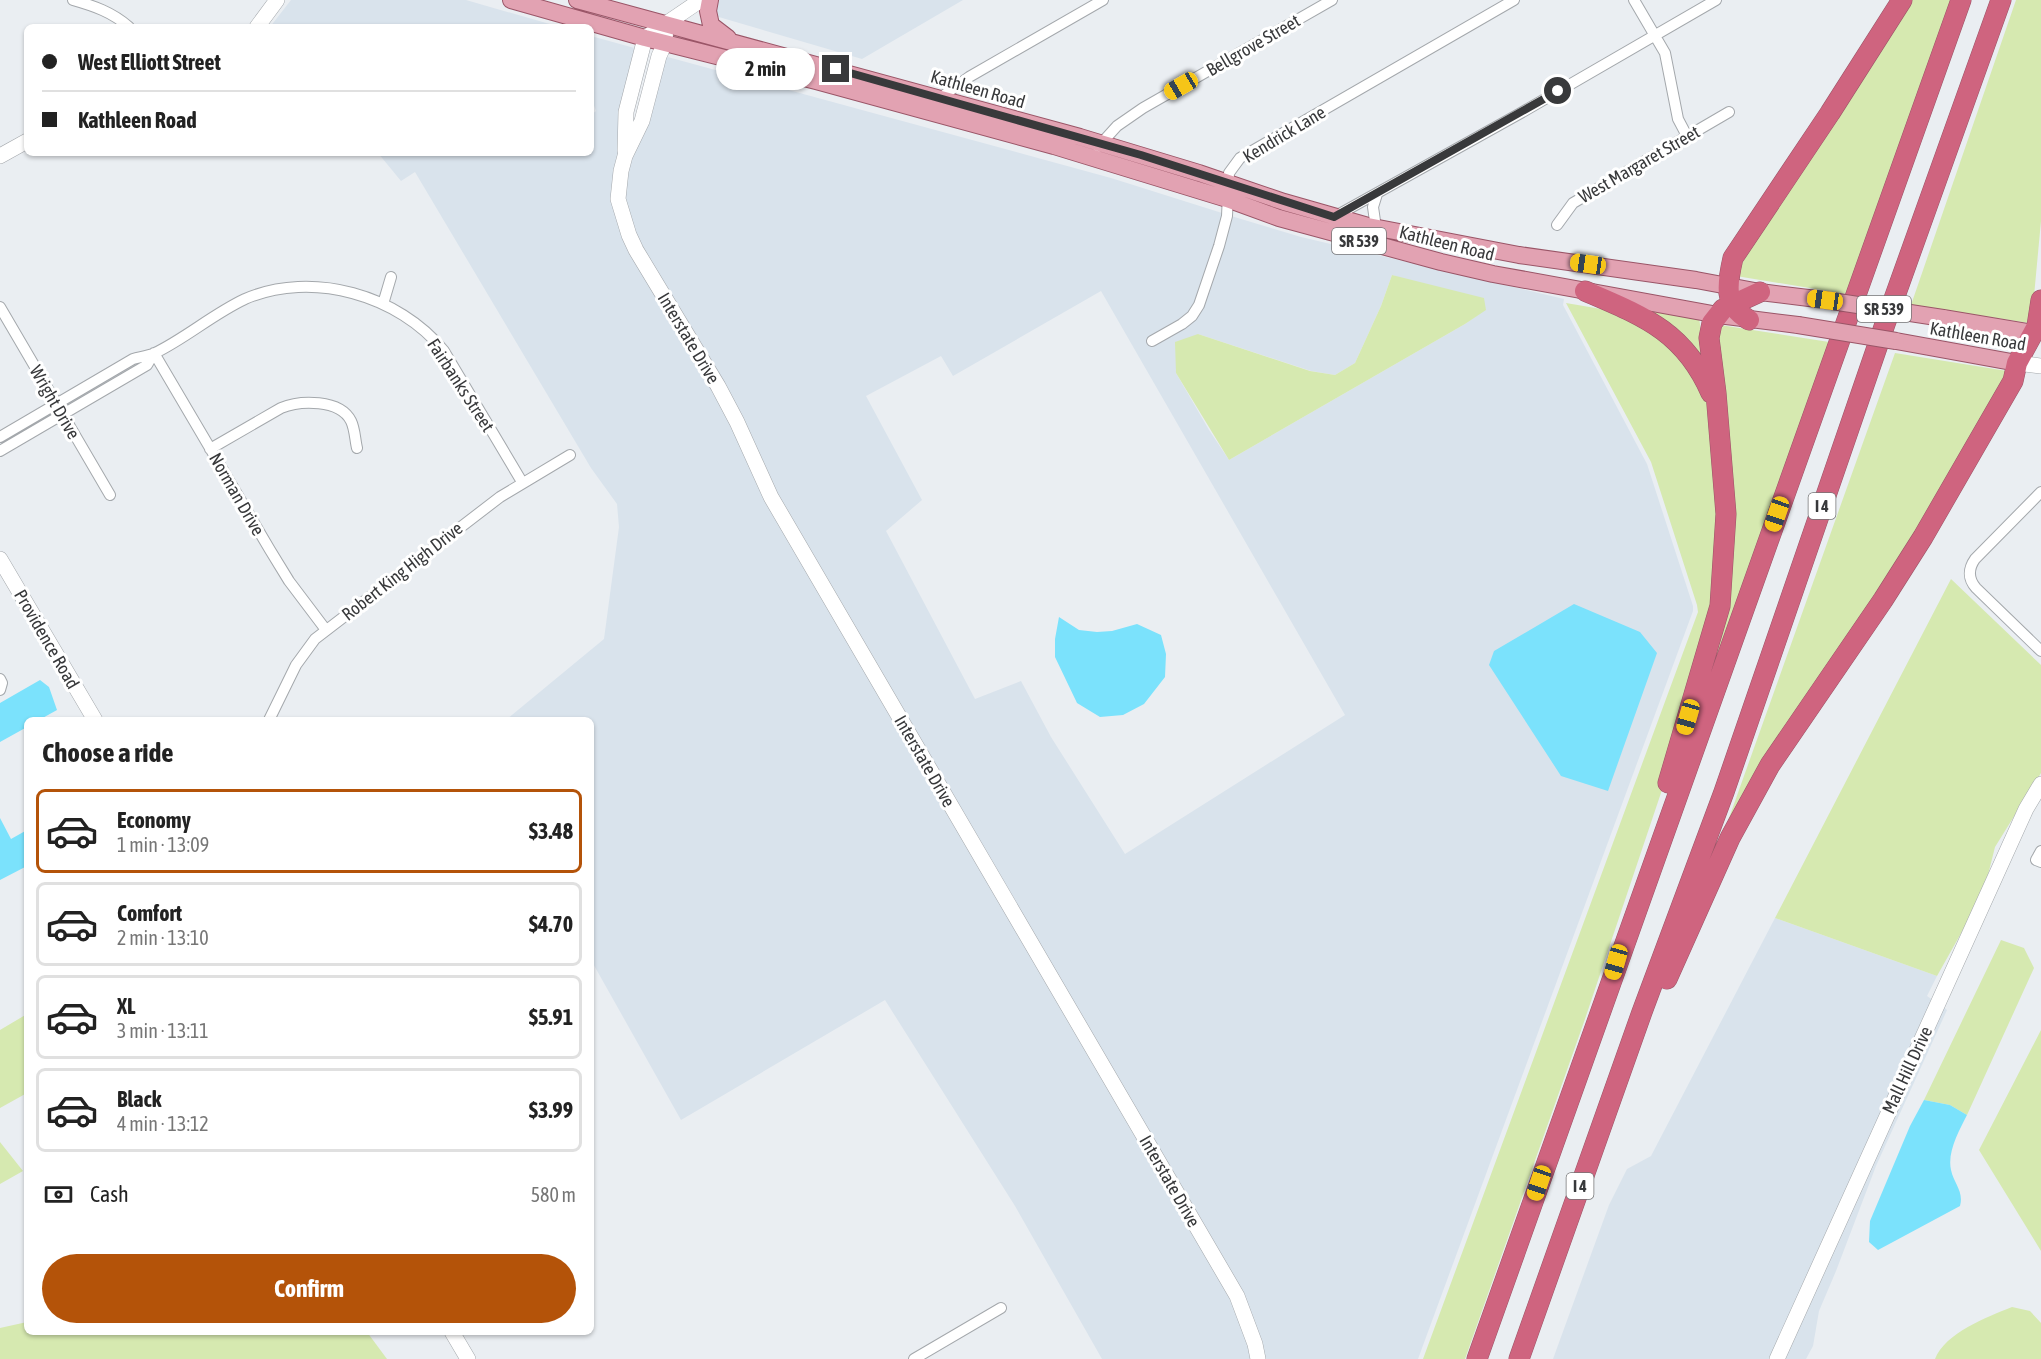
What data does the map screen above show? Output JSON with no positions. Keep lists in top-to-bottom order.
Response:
{
  "streets": {
    "highway": ["I 4"],
    "main road": ["Kathleen Road", "SR 539"],
    "street": [
      "Bellgrove Street",
      "Kendrick Lane",
      "West Margaret Street",
      "Interstate Drive",
      "Fairbanks Street",
      "Wright Drive",
      "Norman Drive",
      "Robert King High Drive",
      "Providence Road",
      "Mall Hill Drive"
    ]
  },
  "crossings": [
    ["Bellgrove Street", "Kathleen Road"],
    ["Kathleen Road", "Kendrick Lane"],
    ["Kathleen Road", "Interstate Drive"],
    ["Fairbanks Street", "Wright Drive"],
    ["Fairbanks Street", "Norman Drive"],
    ["Fairbanks Street", "Robert King High Drive"],
    ["Norman Drive", "Robert King High Drive"]
  ],
  "page": {
    "banner": ["West Elliott Street", "Kathleen Road"],
    "bubble": "2 min",
    "heading": "Choose a ride",
    "list": [
      {
        "name": "Economy",
        "note": "1 min · 13:09",
        "value": "$3.48"
      },
      {
        "name": "Comfort",
        "note": "2 min · 13:10",
        "value": "$4.70"
      },
      {
        "name": "XL",
        "note": "3 min · 13:11",
        "value": "$5.91"
      },
      {
        "name": "Black",
        "note": "4 min · 13:12",
        "value": "$3.99"
      }
    ],
    "pay": ["Cash", "580 m"],
    "buttons": "Confirm"
  }
}
